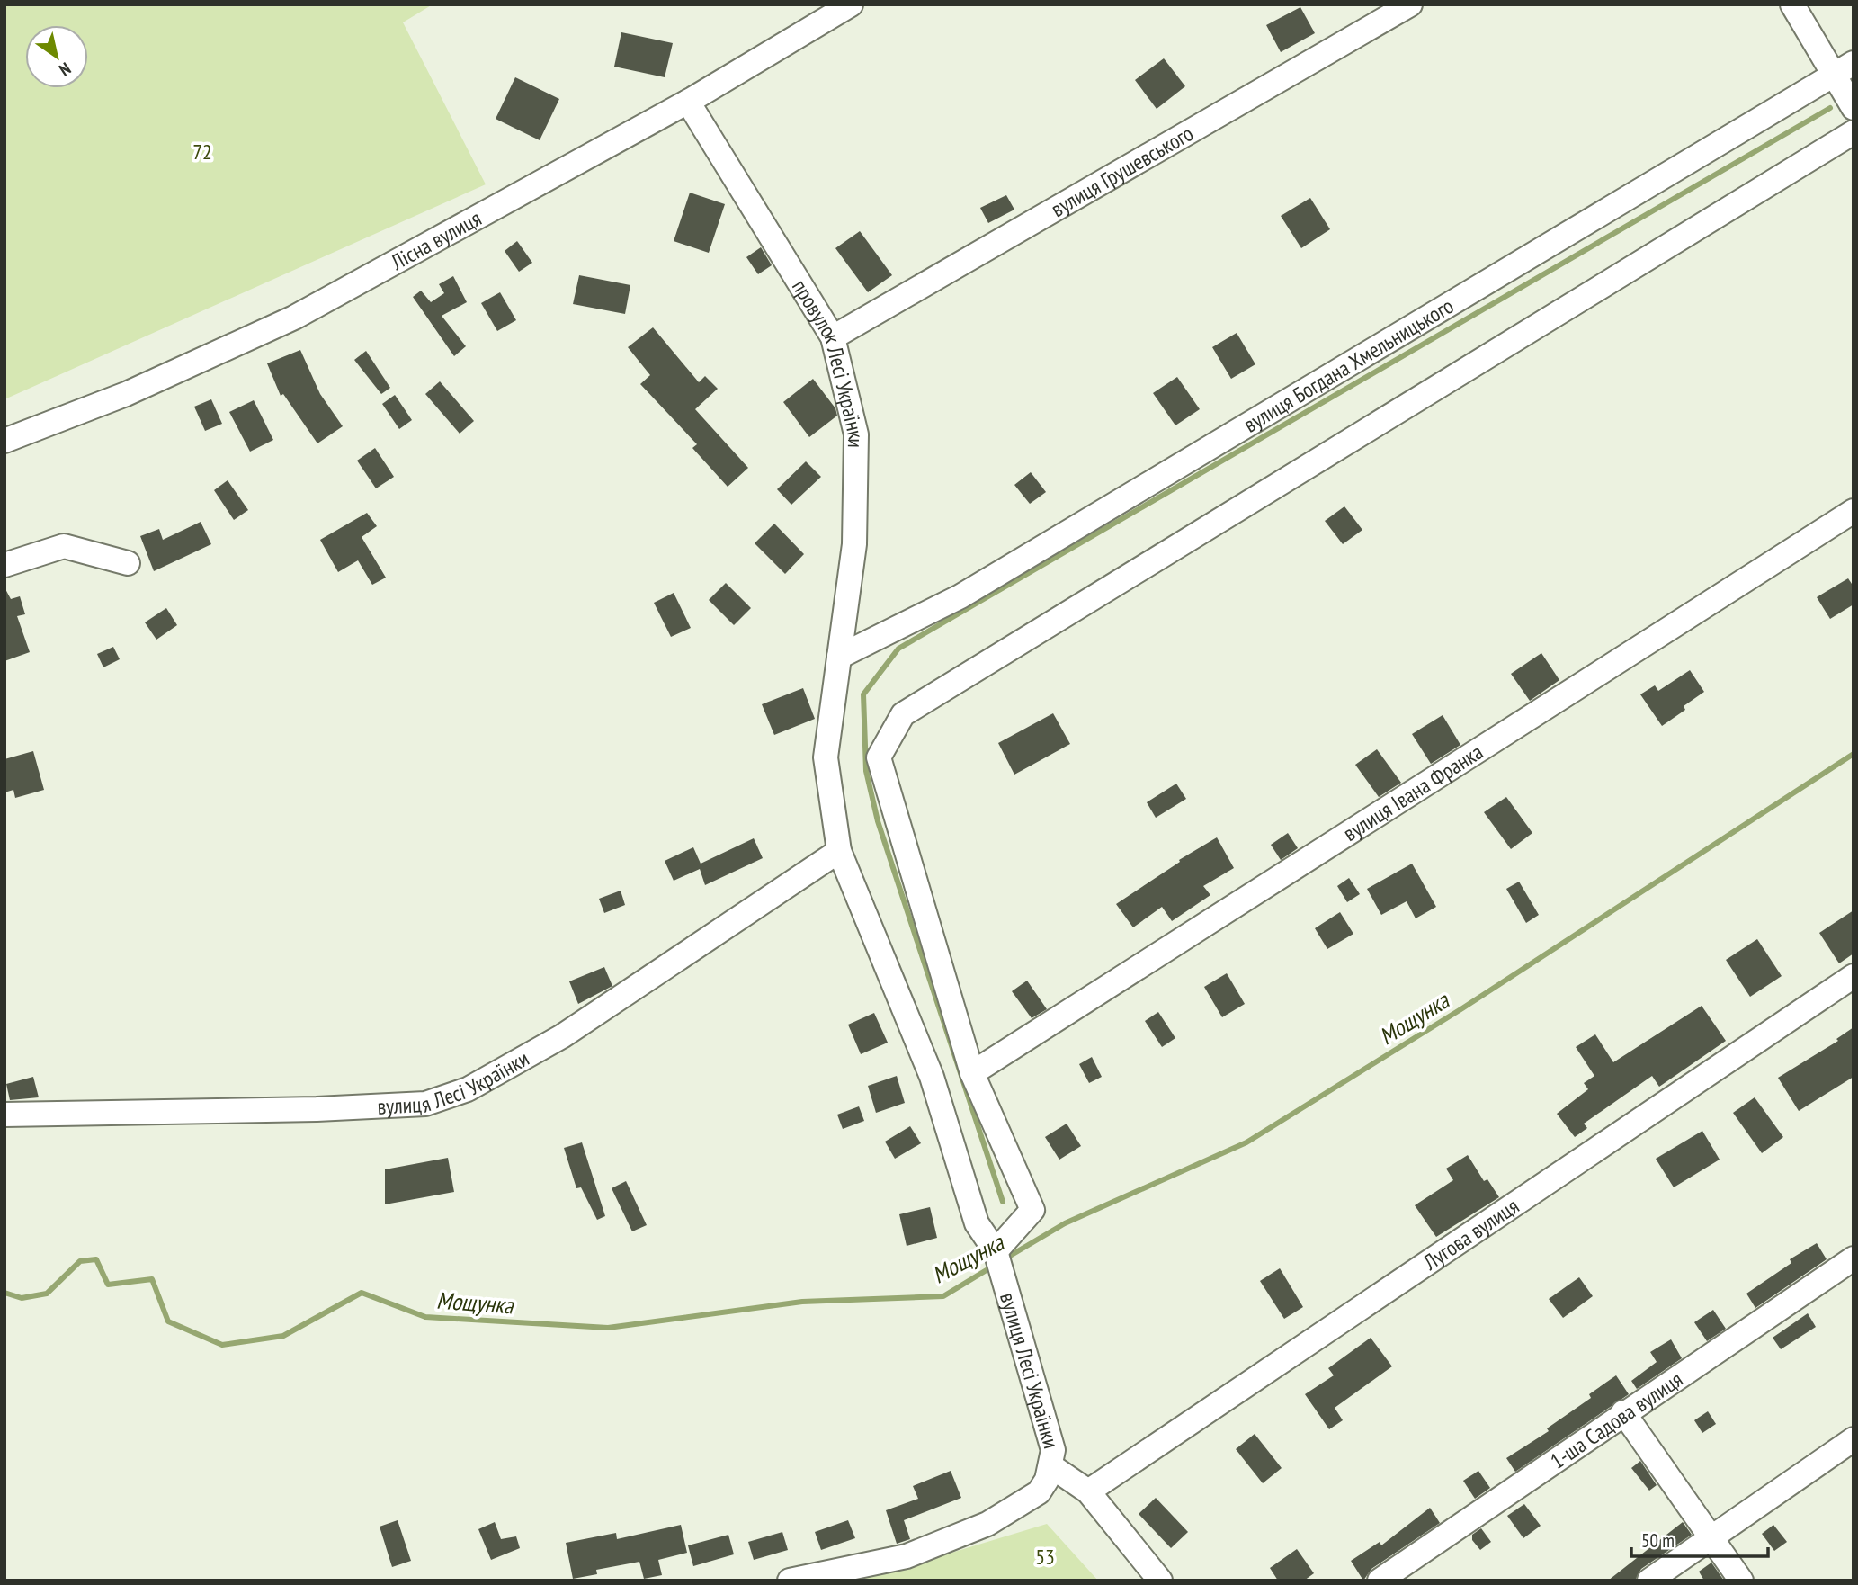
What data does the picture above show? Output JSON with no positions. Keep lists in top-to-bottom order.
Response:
{
  "streets": {
    "street": [
      "вулиця Грушевського",
      "Лісна вулиця",
      "вулиця Богдана Хмельницького",
      "провулок Лесі Українки",
      "вулиця Івана Франка",
      "вулиця Лесі Українки",
      "Лугова вулиця",
      "1-ша Садова вулиця"
    ]
  },
  "crossings": [
    ["вулиця Грушевського", "провулок Лесі Українки"],
    ["Лісна вулиця", "провулок Лесі Українки"],
    ["вулиця Богдана Хмельницького", "провулок Лесі Українки"]
  ],
  "water": ["Мощунка"],
  "parks": ["72", "53"],
  "scale_bar": "50 m",
  "north": "bottom right"
}
